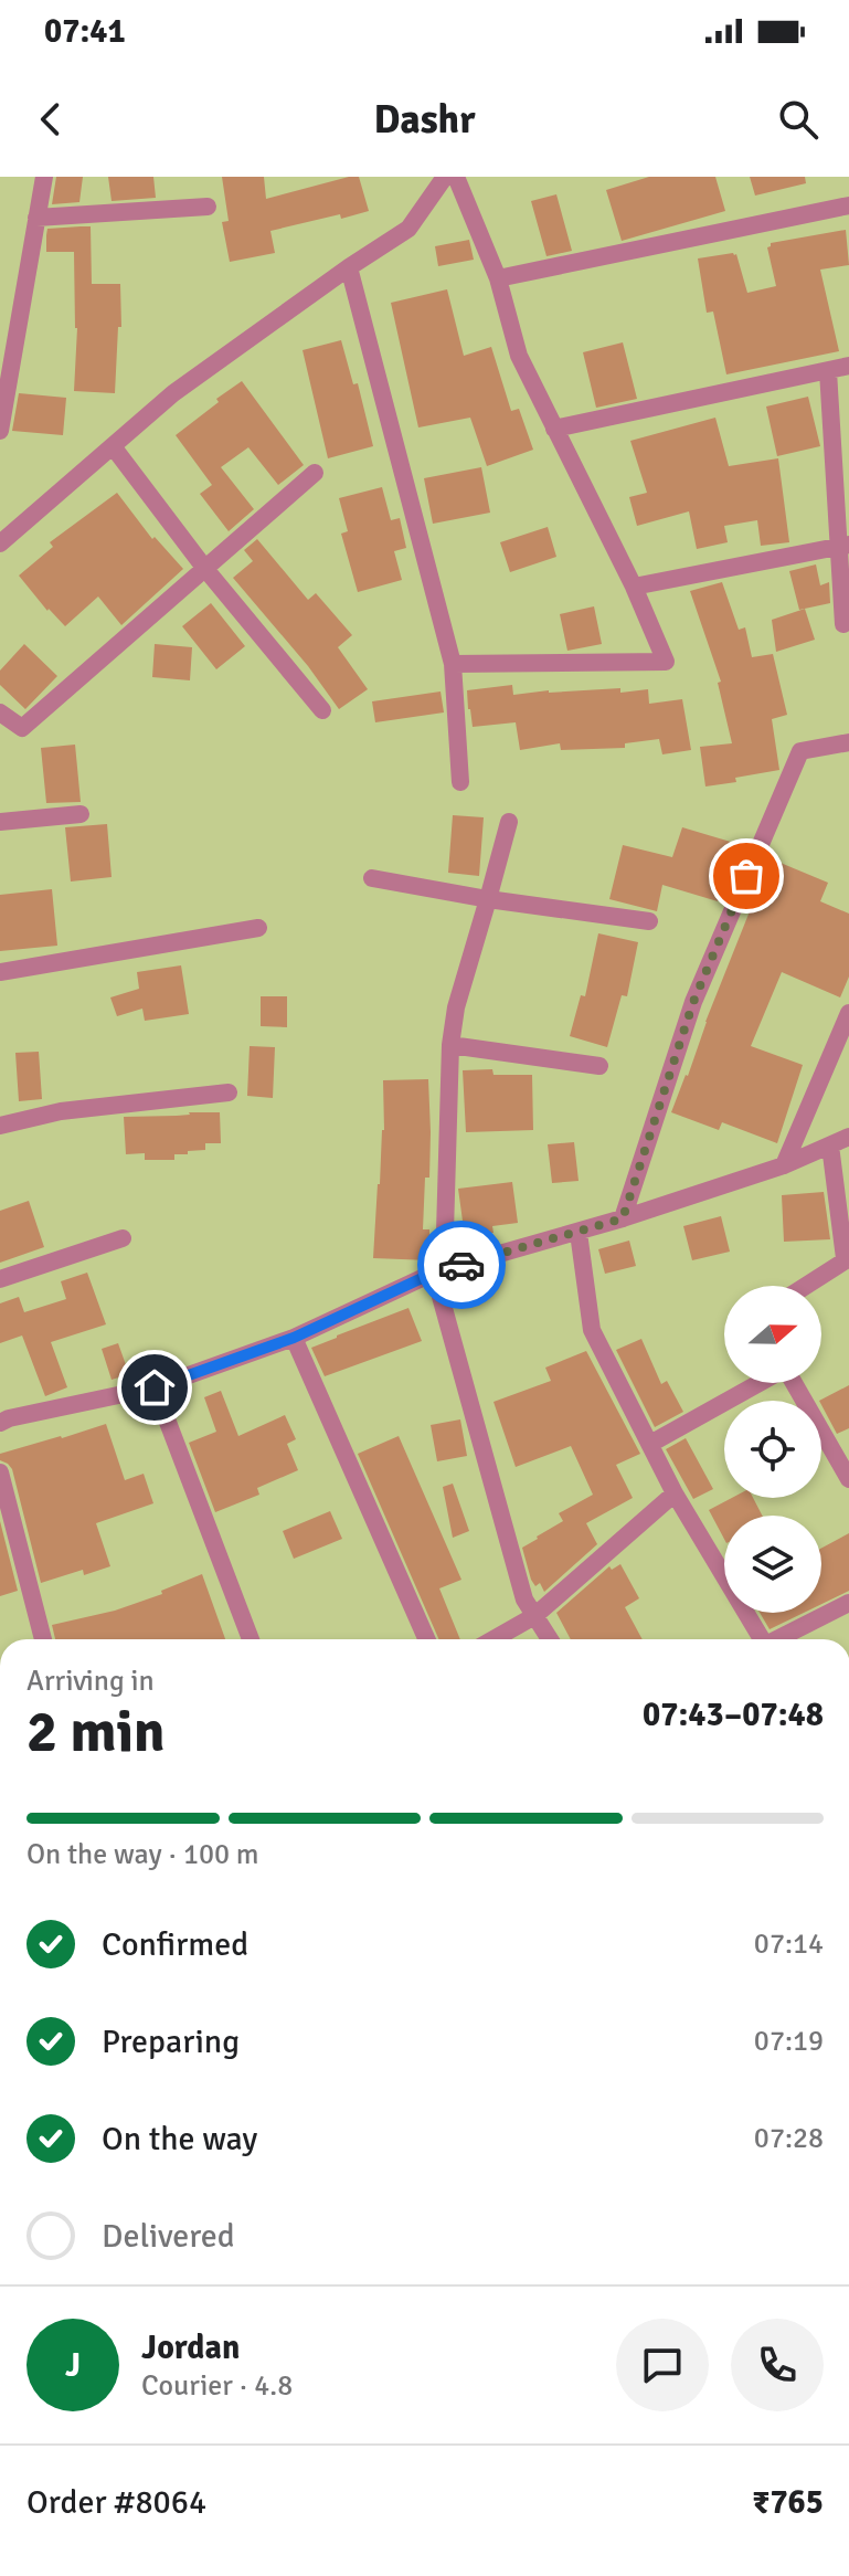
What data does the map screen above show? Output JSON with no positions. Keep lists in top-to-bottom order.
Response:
{
  "north": "right",
  "page": {
    "status": "07:41",
    "header": "Dashr",
    "heading": ["2 min", "Arriving in", "07:43–07:48"],
    "panel": [
      "Jordan",
      "Courier · 4.8",
      "Order #8064",
      "₹765"
    ],
    "bar": "On the way · 100 m",
    "list": [
      ["Confirmed", "07:14"],
      ["Preparing", "07:19"],
      ["On the way", "07:28"],
      "Delivered"
    ],
    "round": "J"
  }
}
